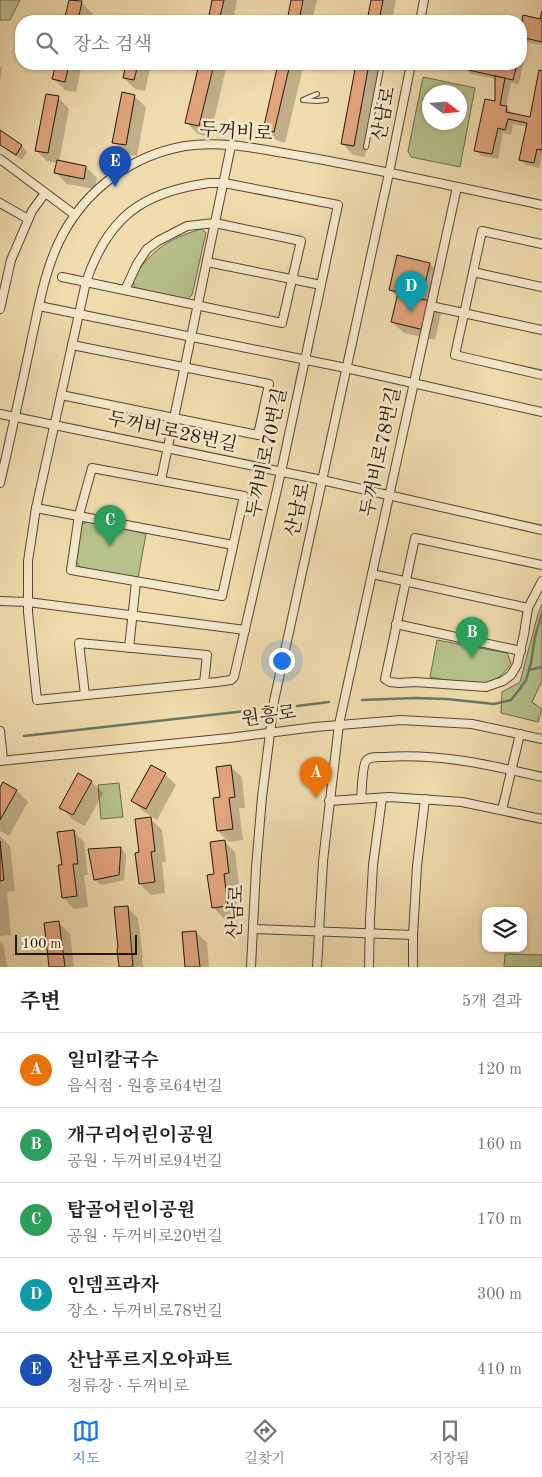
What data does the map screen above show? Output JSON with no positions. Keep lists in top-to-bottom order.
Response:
{
  "streets": {
    "street": [
      "산남로",
      "두꺼비로",
      "두꺼비로28번길",
      "두꺼비로78번길",
      "두꺼비로70번길",
      "원흥로"
    ]
  },
  "crossings": [
    ["산남로", "두꺼비로"],
    ["산남로", "두꺼비로28번길"],
    ["산남로", "원흥로"],
    ["두꺼비로", "두꺼비로28번길"],
    ["두꺼비로", "두꺼비로78번길"],
    ["두꺼비로28번길", "두꺼비로78번길"],
    ["두꺼비로28번길", "두꺼비로70번길"],
    ["두꺼비로78번길", "원흥로"]
  ],
  "scale_bar": "100 m",
  "north": "right",
  "page": {
    "search": "장소 검색",
    "pins": [
      "E",
      "D",
      "C",
      "B",
      "A"
    ],
    "scale": "100 m",
    "heading": ["주변", "5개 결과"],
    "list": [
      {
        "mark": "A",
        "name": "일미칼국수",
        "note": "음식점 · 원흥로64번길",
        "value": "120 m"
      },
      {
        "mark": "B",
        "name": "개구리어린이공원",
        "note": "공원 · 두꺼비로94번길",
        "value": "160 m"
      },
      {
        "mark": "C",
        "name": "탑골어린이공원",
        "note": "공원 · 두꺼비로20번길",
        "value": "170 m"
      },
      {
        "mark": "D",
        "name": "인뎀프라자",
        "note": "장소 · 두꺼비로78번길",
        "value": "300 m"
      },
      {
        "mark": "E",
        "name": "산남푸르지오아파트",
        "note": "정류장 · 두꺼비로",
        "value": "410 m"
      }
    ],
    "nav": ["지도", "길찾기", "저장됨"]
  }
}
